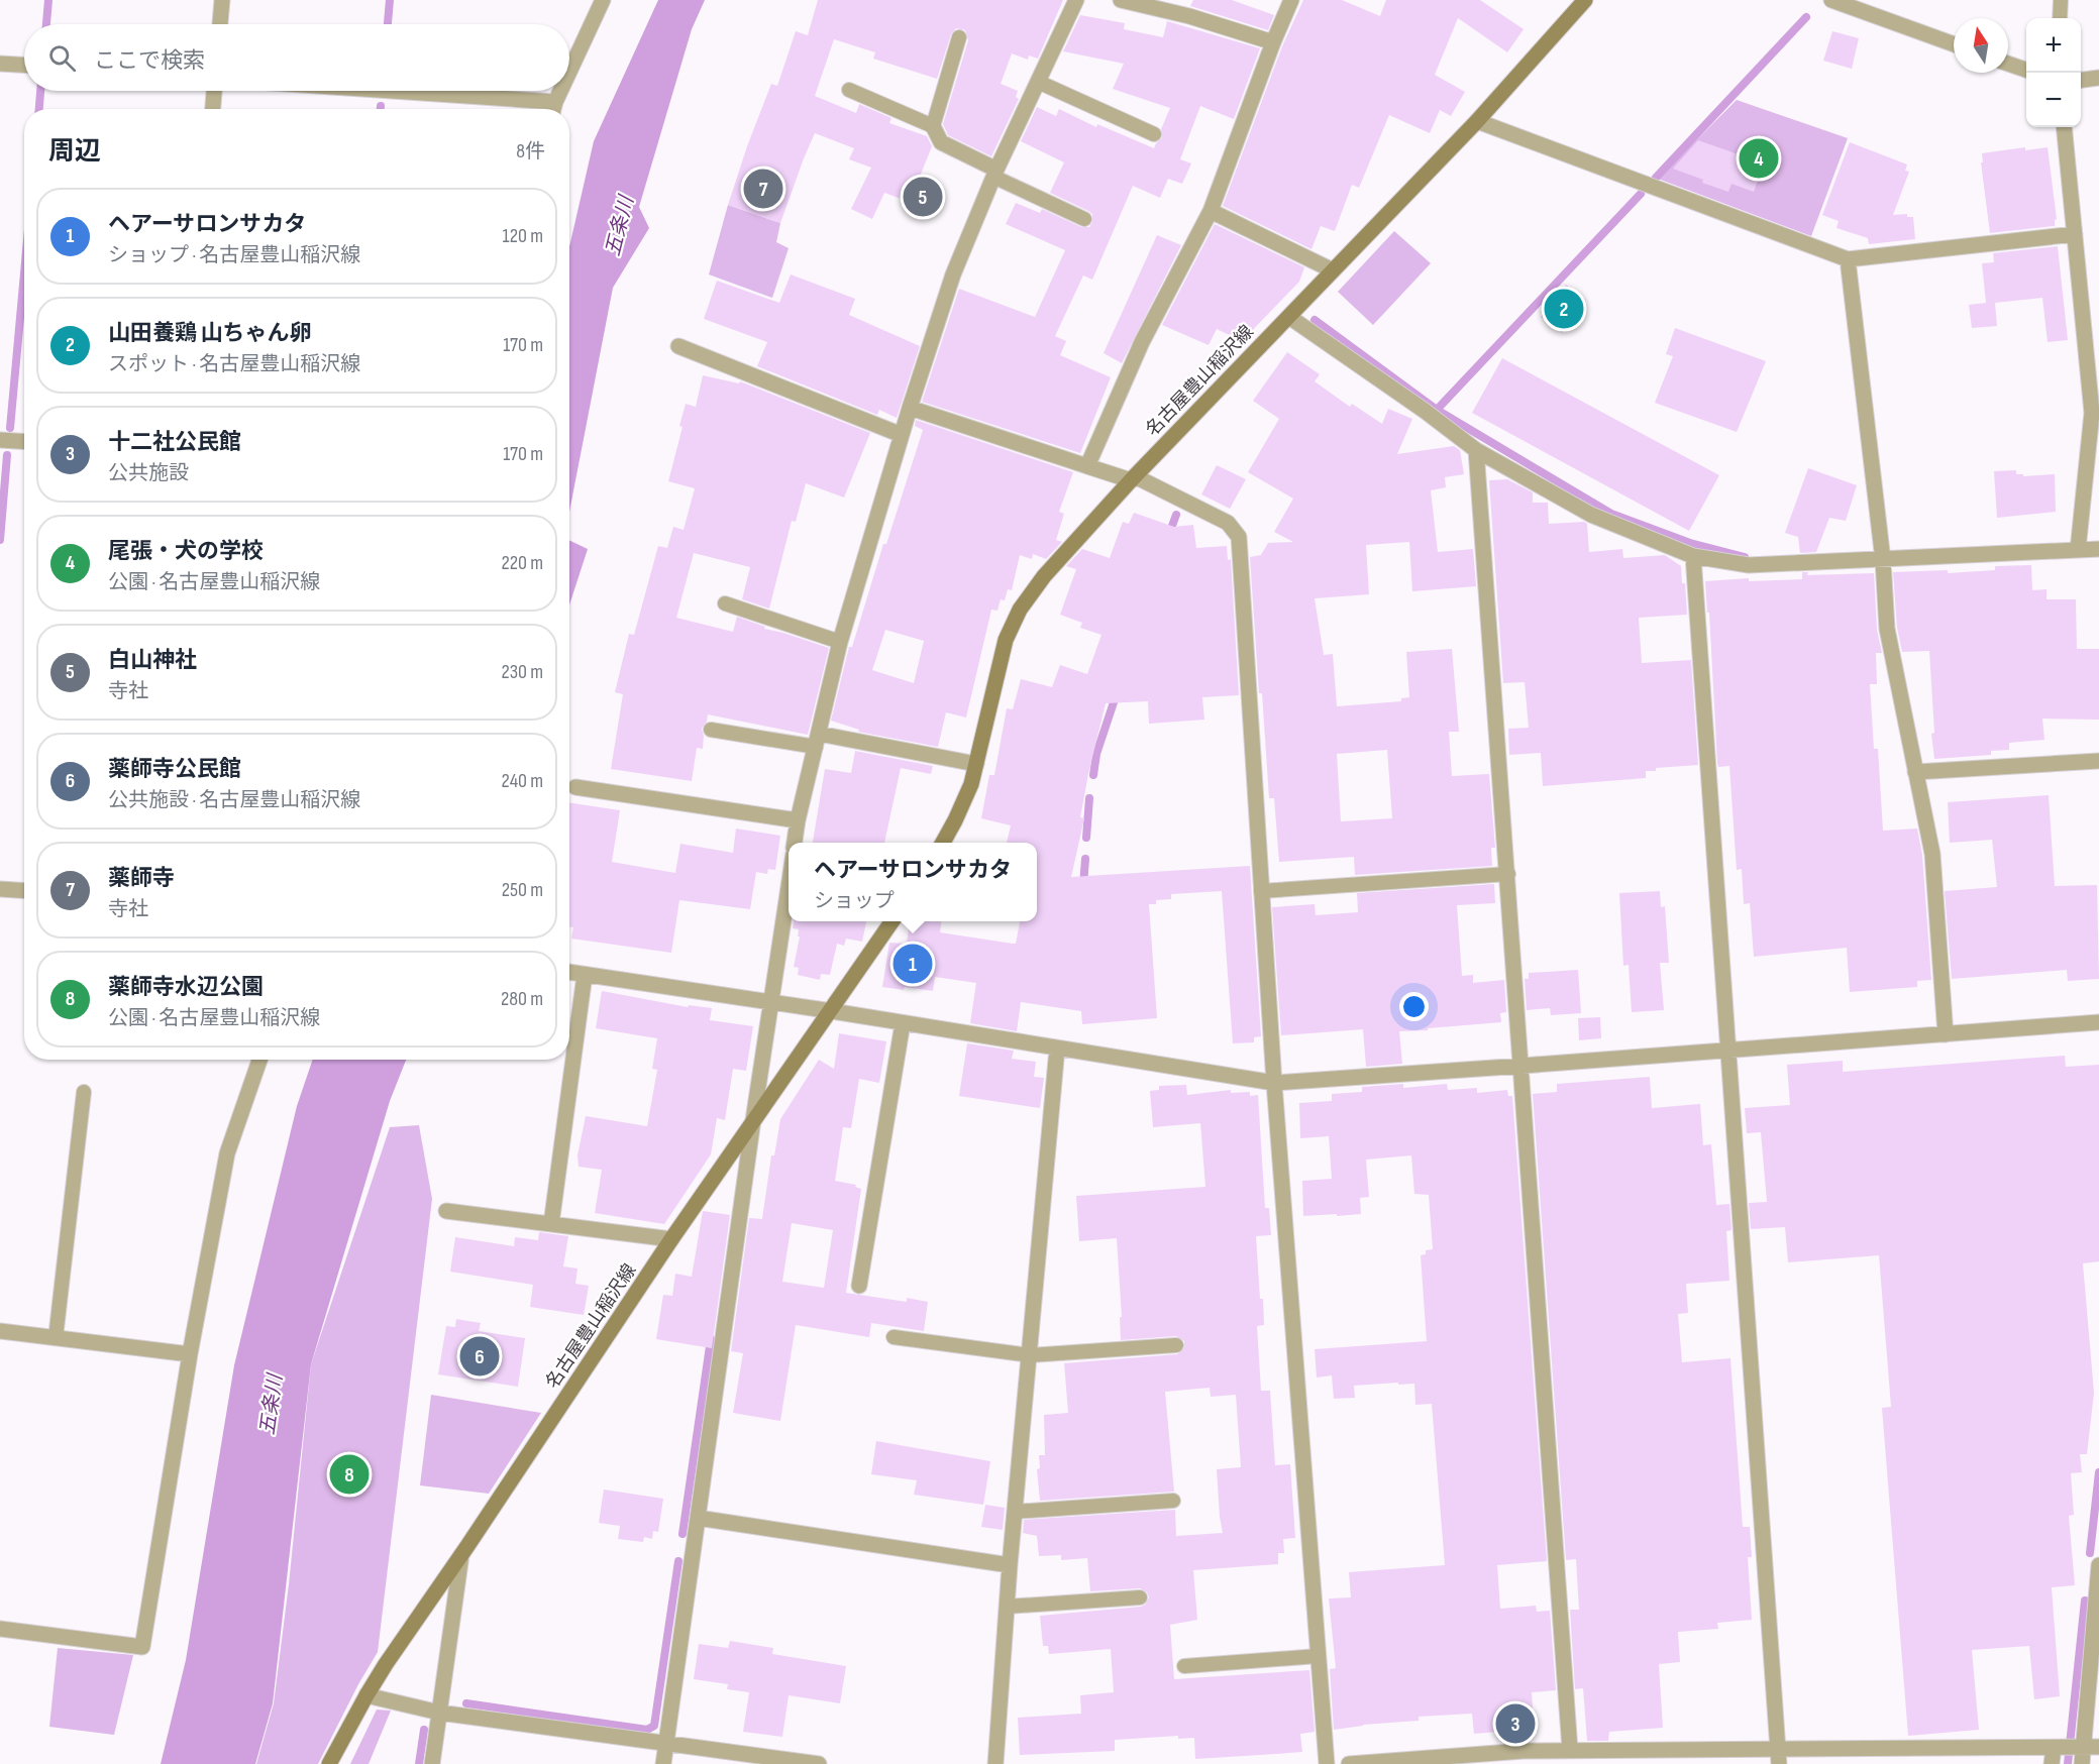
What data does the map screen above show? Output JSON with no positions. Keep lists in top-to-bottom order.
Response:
{
  "streets": {
    "main road": ["名古屋豊山稲沢線"]
  },
  "water": ["五条川"],
  "north": "top",
  "page": {
    "map_buttons": ["+", "−"],
    "search": "ここで検索",
    "heading": ["周辺", "8件"],
    "pins": [
      "4",
      "7",
      "5",
      "2",
      "1",
      "6",
      "8",
      "3"
    ],
    "list": [
      {
        "mark": "1",
        "name": "ヘアーサロンサカタ",
        "note": "ショップ · 名古屋豊山稲沢線",
        "value": "120 m"
      },
      {
        "mark": "2",
        "name": "山田養鶏 山ちゃん卵",
        "note": "スポット · 名古屋豊山稲沢線",
        "value": "170 m"
      },
      {
        "mark": "3",
        "name": "十二社公民館",
        "note": "公共施設",
        "value": "170 m"
      },
      {
        "mark": "4",
        "name": "尾張・犬の学校",
        "note": "公園 · 名古屋豊山稲沢線",
        "value": "220 m"
      },
      {
        "mark": "5",
        "name": "白山神社",
        "note": "寺社",
        "value": "230 m"
      },
      {
        "mark": "6",
        "name": "薬師寺公民館",
        "note": "公共施設 · 名古屋豊山稲沢線",
        "value": "240 m"
      },
      {
        "mark": "7",
        "name": "薬師寺",
        "note": "寺社",
        "value": "250 m"
      },
      {
        "mark": "8",
        "name": "薬師寺水辺公園",
        "note": "公園 · 名古屋豊山稲沢線",
        "value": "280 m"
      }
    ],
    "popup": ["ヘアーサロンサカタ", "ショップ"]
  }
}
